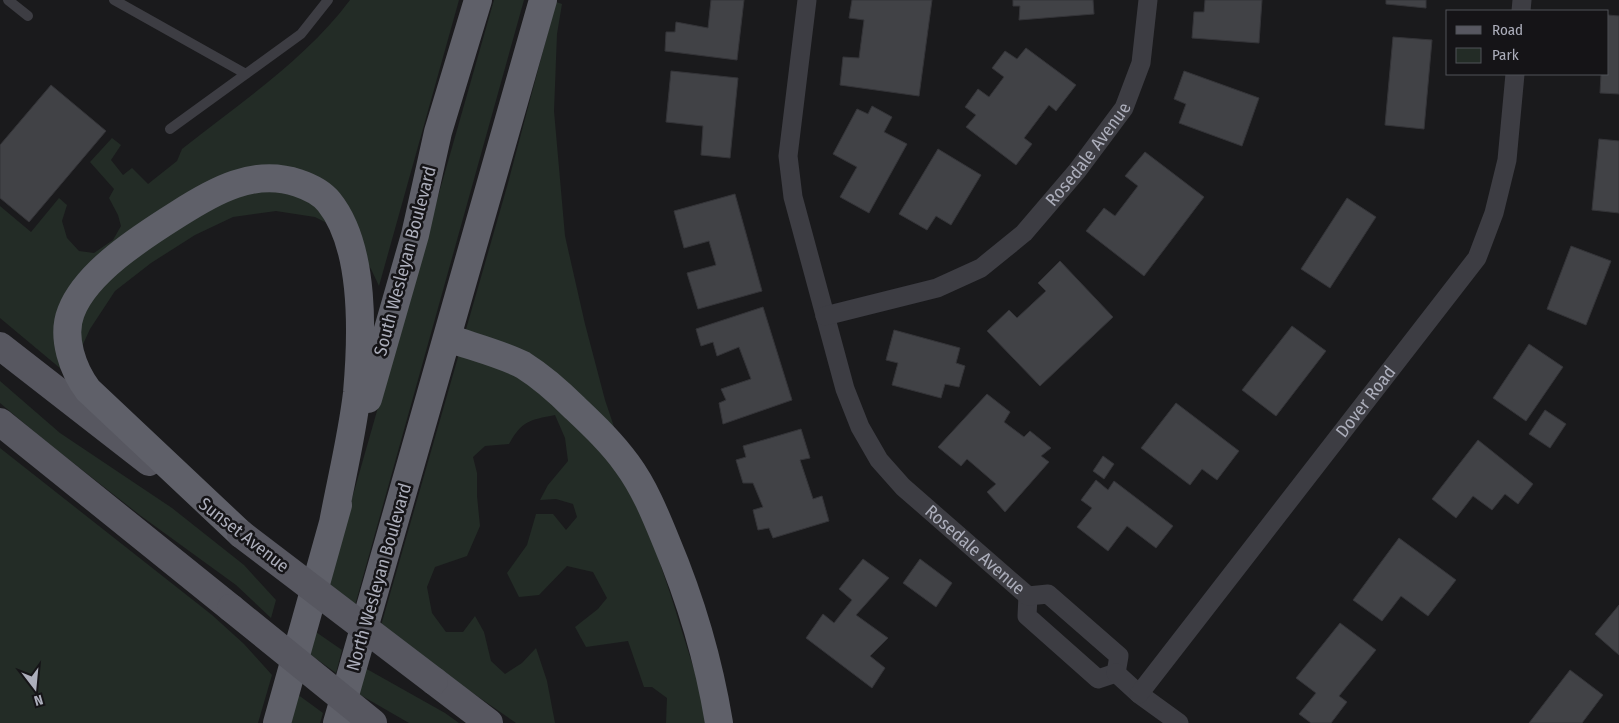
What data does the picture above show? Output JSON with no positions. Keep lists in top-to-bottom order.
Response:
{
  "streets": {
    "highway": ["South Wesleyan Boulevard", "North Wesleyan Boulevard"],
    "main road": ["Sunset Avenue"],
    "street": ["Rosedale Avenue", "Dover Road"]
  },
  "legend": ["Road", "Park"],
  "north": "bottom"
}
